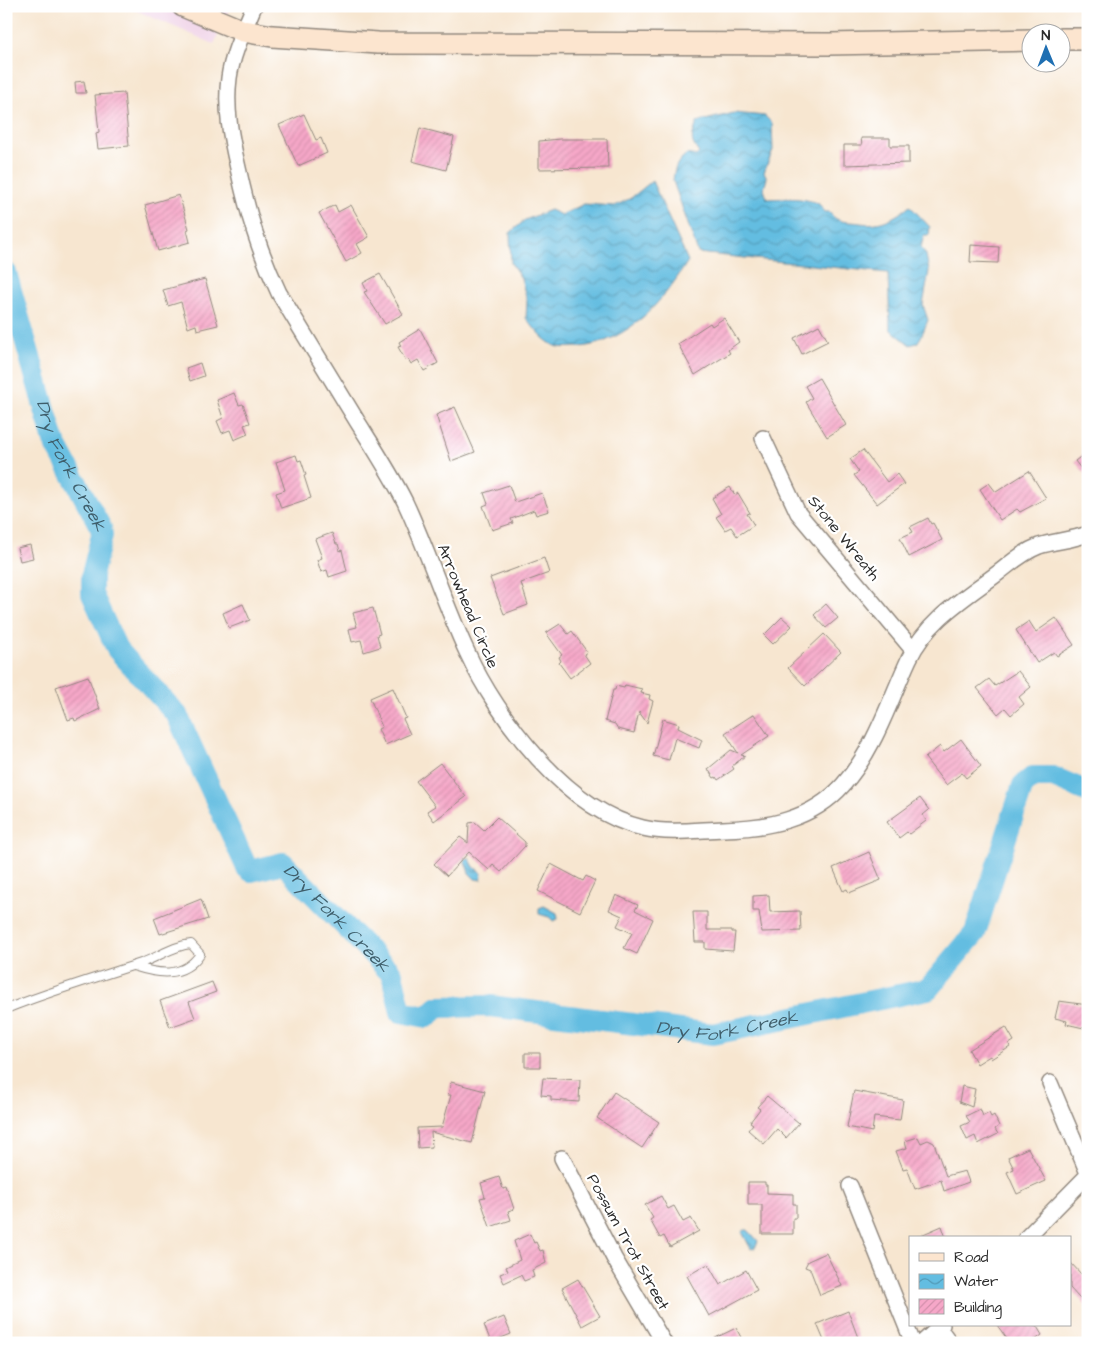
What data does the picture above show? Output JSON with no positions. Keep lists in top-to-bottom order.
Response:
{
  "streets": {
    "street": ["Stone Wreath", "Arrowhead Circle", "Possum Trot Street"]
  },
  "crossings": [
    ["Stone Wreath", "Arrowhead Circle"]
  ],
  "water": ["Dry Fork Creek"],
  "legend": ["Road", "Water", "Building"],
  "north": "top"
}
